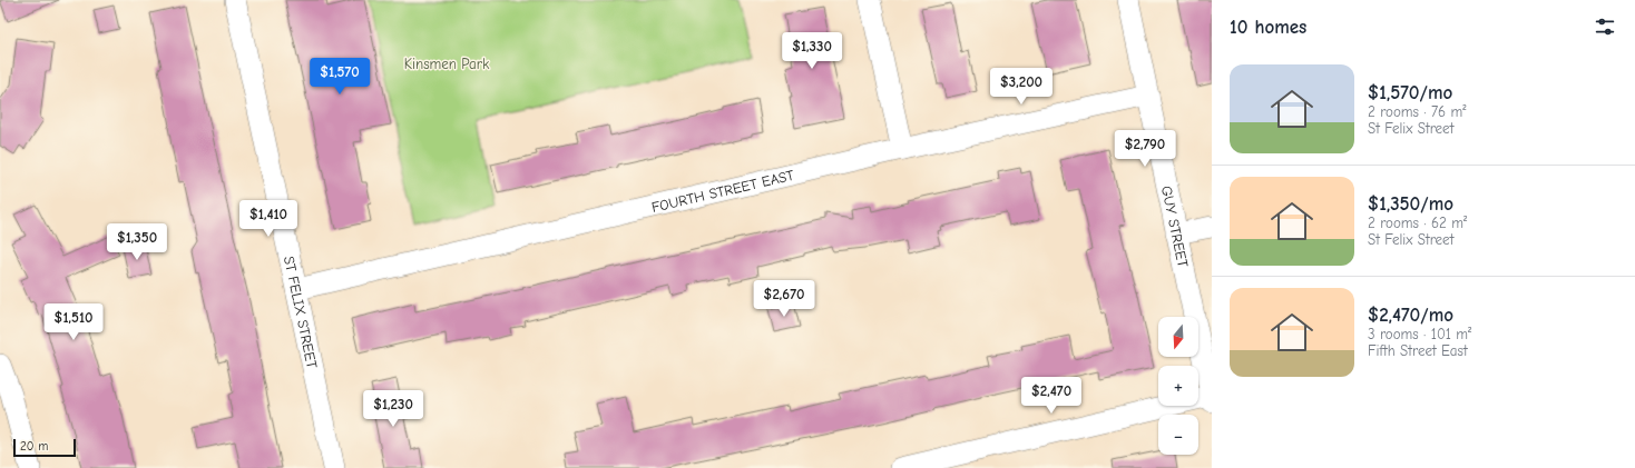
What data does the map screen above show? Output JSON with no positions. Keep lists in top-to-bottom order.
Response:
{
  "streets": {
    "street": ["FOURTH STREET EAST", "GUY STREET", "ST FELIX STREET"]
  },
  "crossings": [
    ["FOURTH STREET EAST", "GUY STREET"],
    ["FOURTH STREET EAST", "ST FELIX STREET"]
  ],
  "parks": ["Kinsmen Park"],
  "scale_bar": "20 m",
  "north": "bottom",
  "page": {
    "heading": "10 homes",
    "price": [
      "$1,330",
      "$1,570",
      "$3,200",
      "$2,790",
      "$1,410",
      "$1,350",
      "$2,670",
      "$1,510",
      "$2,470",
      "$1,230"
    ],
    "list": [
      {
        "name": "$1,570/mo",
        "note": "2 rooms · 76 m² · St Felix Street"
      },
      {
        "name": "$1,350/mo",
        "note": "2 rooms · 62 m² · St Felix Street"
      },
      {
        "name": "$2,470/mo",
        "note": "3 rooms · 101 m² · Fifth Street East"
      }
    ],
    "map_buttons": ["+", "−"],
    "scale": "20 m"
  }
}
